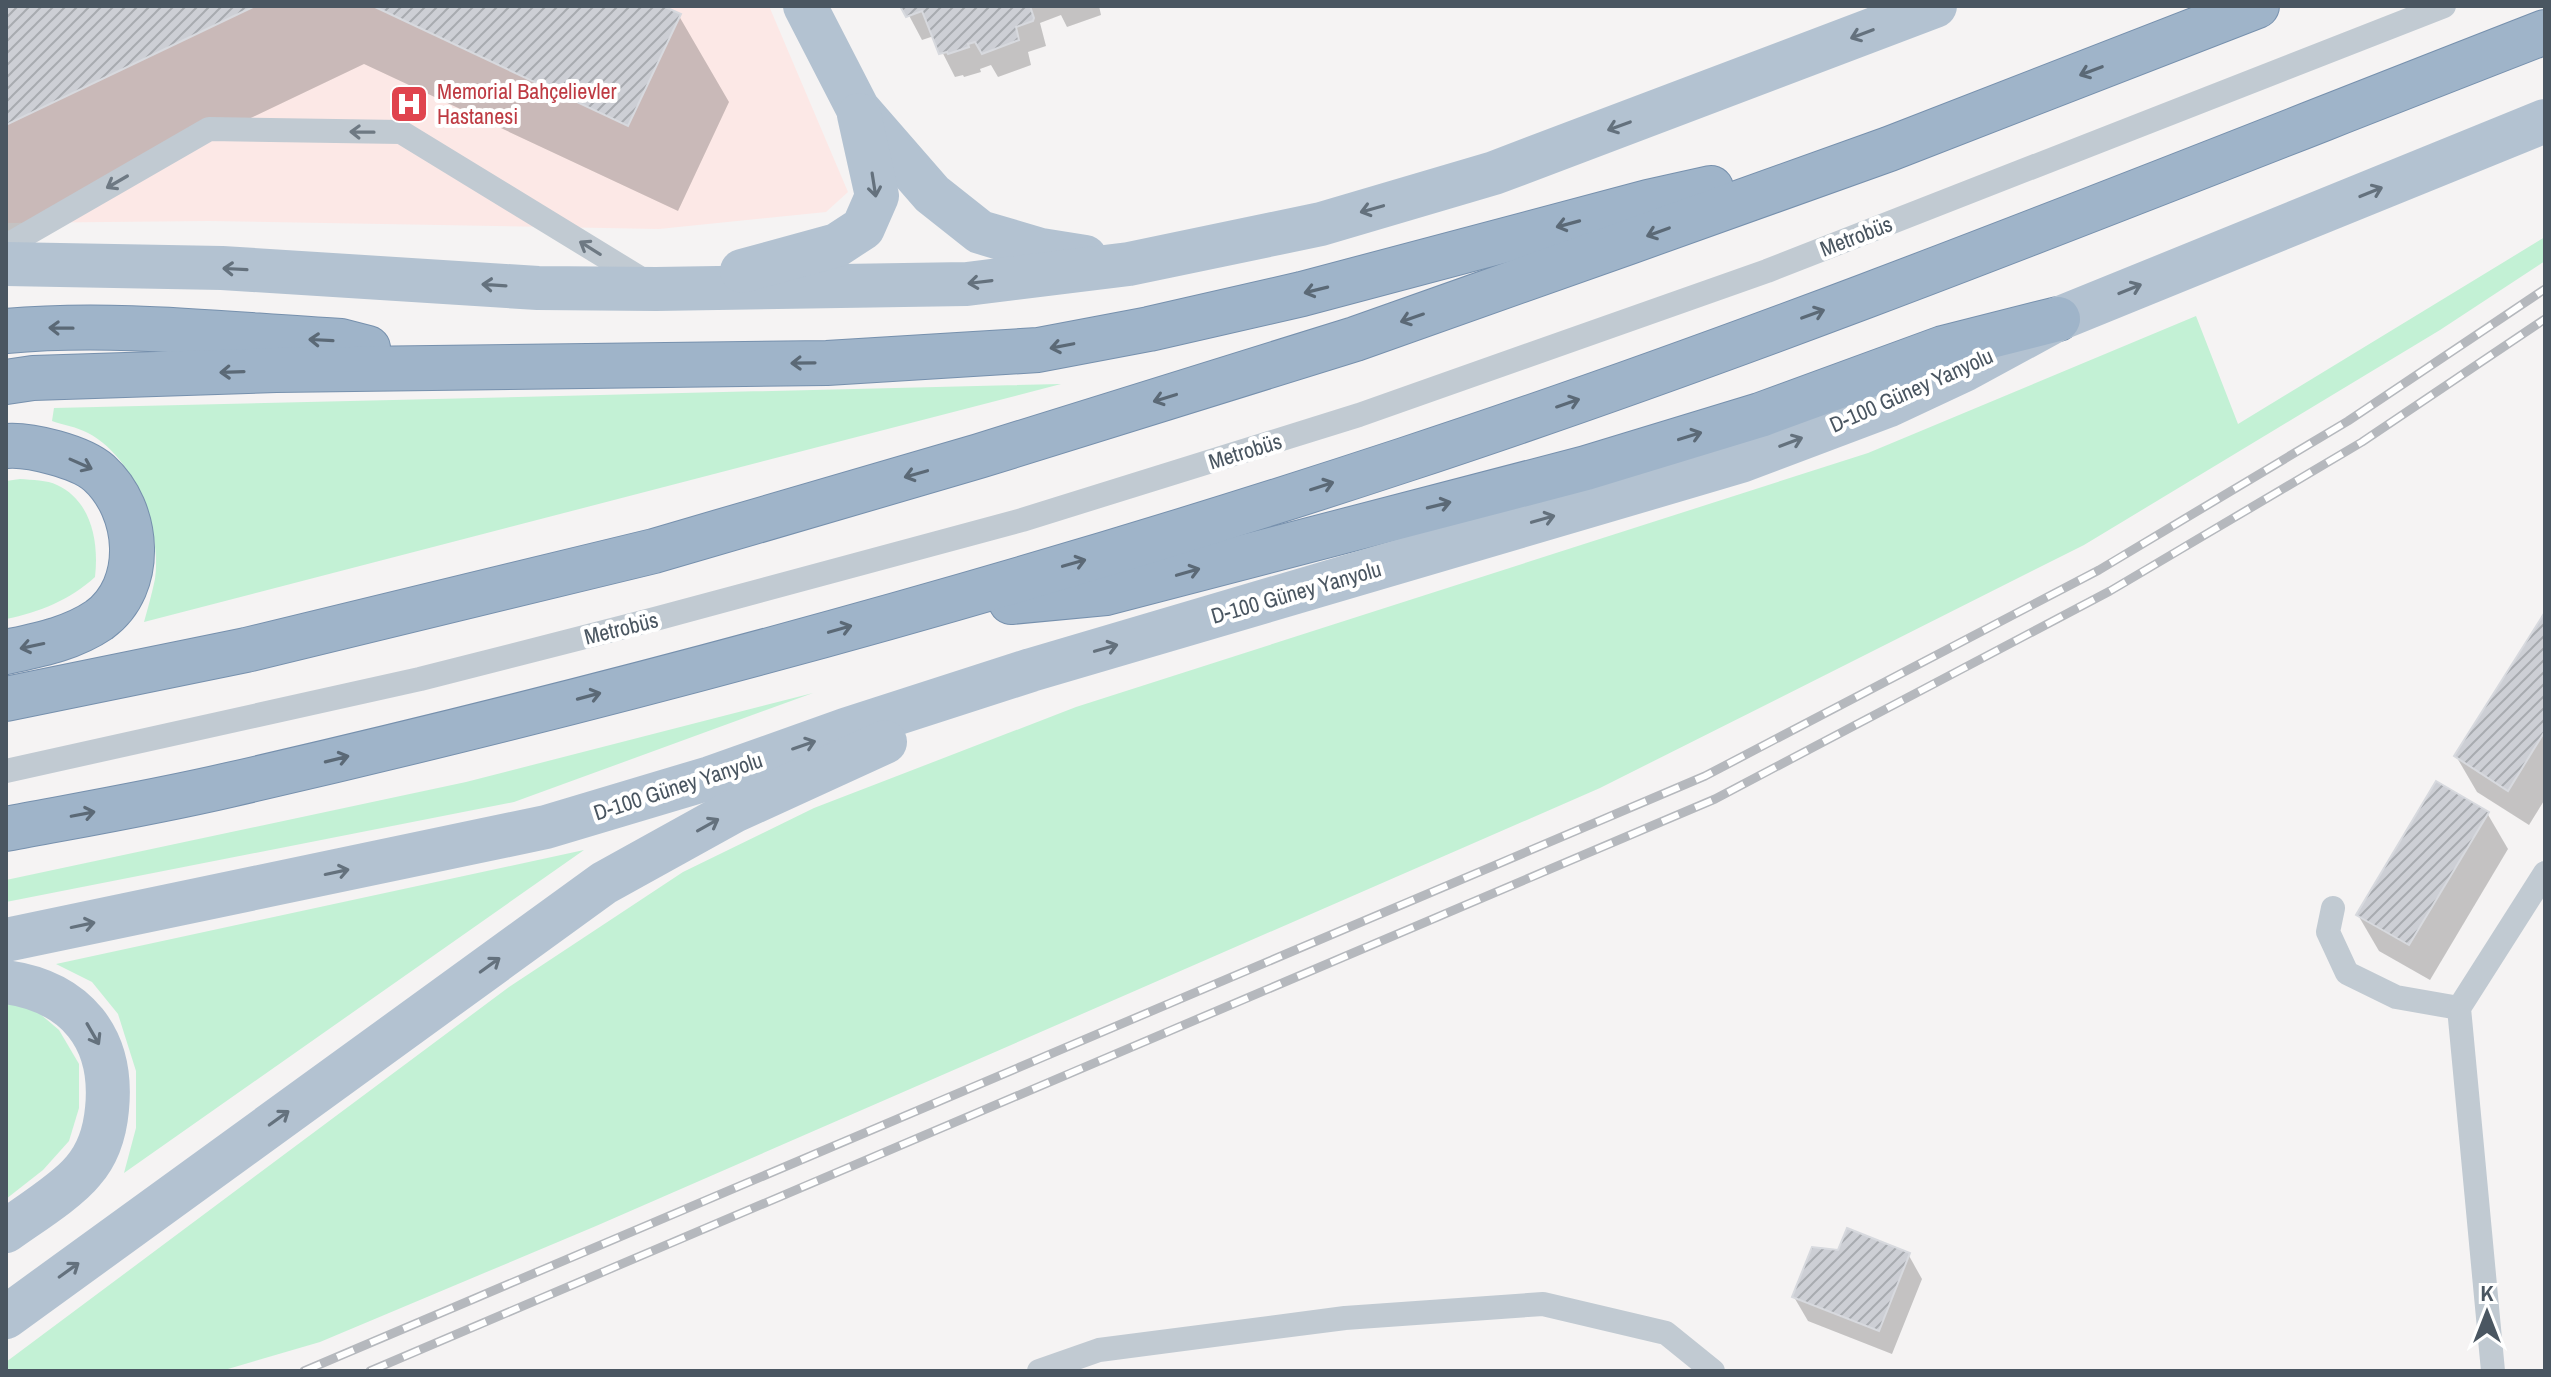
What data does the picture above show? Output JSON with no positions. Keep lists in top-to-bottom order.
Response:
{
  "streets": {
    "main road": ["D-100 Güney Yanyolu"],
    "lane": ["Metrobüs"]
  },
  "places": {
    "hospital": ["Memorial Bahçelievler Hastanesi"]
  },
  "north": "top"
}
